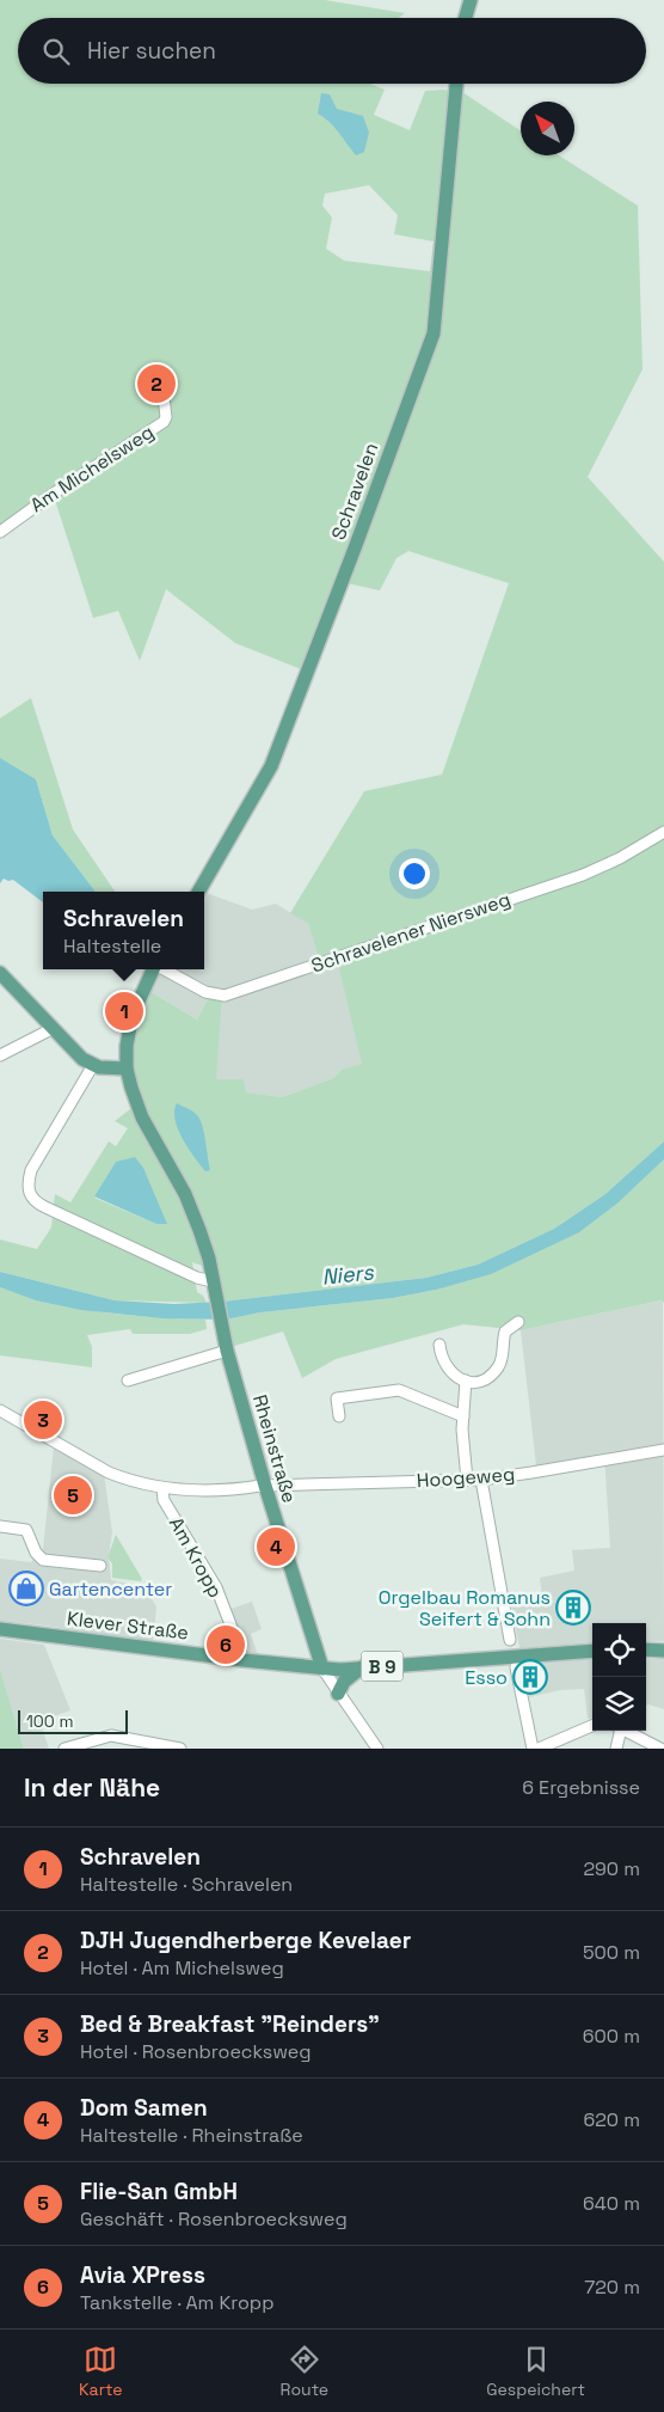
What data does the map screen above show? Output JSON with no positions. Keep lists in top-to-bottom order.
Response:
{
  "streets": {
    "main road": [
      "Schravelen",
      "Rheinstraße",
      "Klever Straße",
      "B 9"
    ],
    "street": [
      "Am Michelsweg",
      "Schravelener Niersweg",
      "Hoogeweg",
      "Am Kropp"
    ]
  },
  "crossings": [
    ["Rheinstraße", "Hoogeweg"],
    ["Rheinstraße", "Klever Straße"],
    ["Rheinstraße", "B 9"],
    ["Hoogeweg", "Am Kropp"],
    ["Am Kropp", "Klever Straße"],
    ["Klever Straße", "B 9"]
  ],
  "water": ["Niers"],
  "places": {
    "shop": ["Gartencenter"],
    "building": ["Orgelbau Romanus Seifert & Sohn", "Esso"]
  },
  "scale_bar": "100 m",
  "north": "top left",
  "page": {
    "search": "Hier suchen",
    "pins": [
      "2",
      "1",
      "3",
      "5",
      "4",
      "6"
    ],
    "popup": ["Schravelen", "Haltestelle"],
    "scale": "100 m",
    "heading": ["In der Nähe", "6 Ergebnisse"],
    "list": [
      {
        "mark": "1",
        "name": "Schravelen",
        "note": "Haltestelle · Schravelen",
        "value": "290 m"
      },
      {
        "mark": "2",
        "name": "DJH Jugendherberge Kevelaer",
        "note": "Hotel · Am Michelsweg",
        "value": "500 m"
      },
      {
        "mark": "3",
        "name": "Bed & Breakfast \"Reinders\"",
        "note": "Hotel · Rosenbroecksweg",
        "value": "600 m"
      },
      {
        "mark": "4",
        "name": "Dom Samen",
        "note": "Haltestelle · Rheinstraße",
        "value": "620 m"
      },
      {
        "mark": "5",
        "name": "Flie-San GmbH",
        "note": "Geschäft · Rosenbroecksweg",
        "value": "640 m"
      },
      {
        "mark": "6",
        "name": "Avia XPress",
        "note": "Tankstelle · Am Kropp",
        "value": "720 m"
      }
    ],
    "nav": ["Karte", "Route", "Gespeichert"]
  }
}
